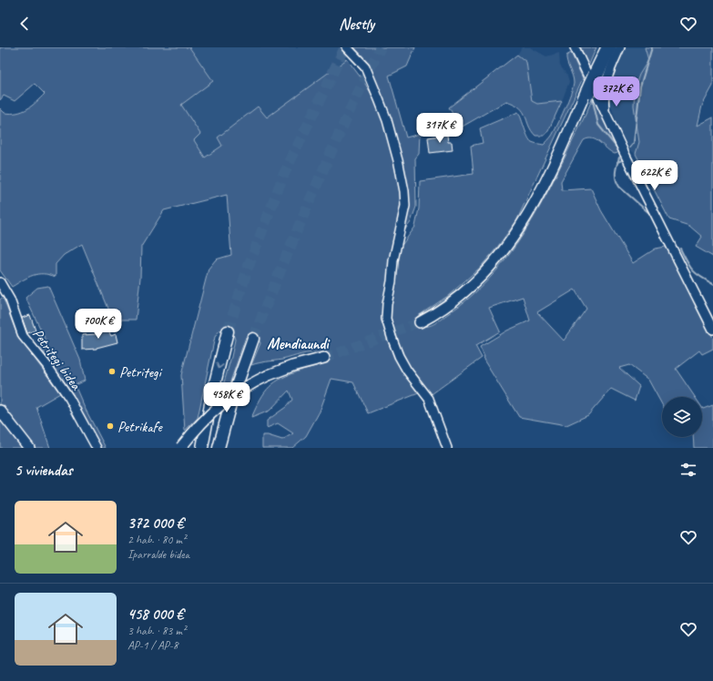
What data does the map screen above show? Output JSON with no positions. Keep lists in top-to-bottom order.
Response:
{
  "streets": {
    "street": ["Petritegi bidea"]
  },
  "districts": ["Mendiaundi"],
  "places": ["Petritegi", "Petrikafe"],
  "page": {
    "header": "Nestly",
    "price": [
      "372K €",
      "317K €",
      "622K €",
      "700K €",
      "458K €"
    ],
    "heading": "5 viviendas",
    "list": [
      {
        "name": "372 000 €",
        "note": "2 hab. · 80 m² · Iparralde bidea"
      },
      {
        "name": "458 000 €",
        "note": "3 hab. · 83 m² · AP-1 / AP-8"
      }
    ]
  }
}
